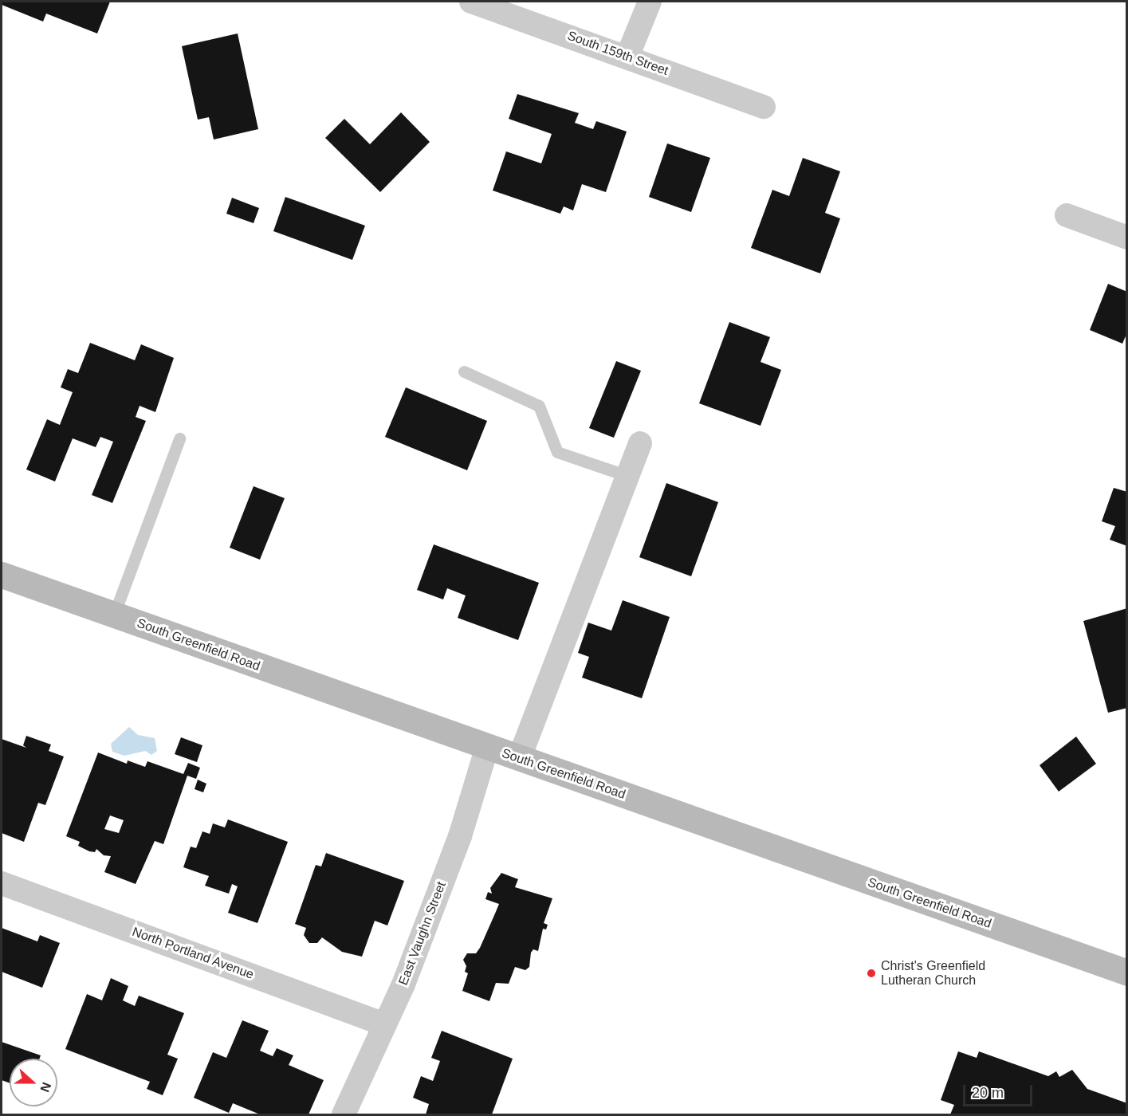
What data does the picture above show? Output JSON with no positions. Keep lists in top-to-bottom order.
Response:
{
  "streets": {
    "main road": ["South Greenfield Road"],
    "street": ["South 159th Street", "East Vaughn Street", "North Portland Avenue"]
  },
  "crossings": [
    ["South Greenfield Road", "East Vaughn Street"],
    ["East Vaughn Street", "North Portland Avenue"]
  ],
  "places": ["Christ's Greenfield Lutheran Church"],
  "scale_bar": "20 m",
  "north": "right"
}
